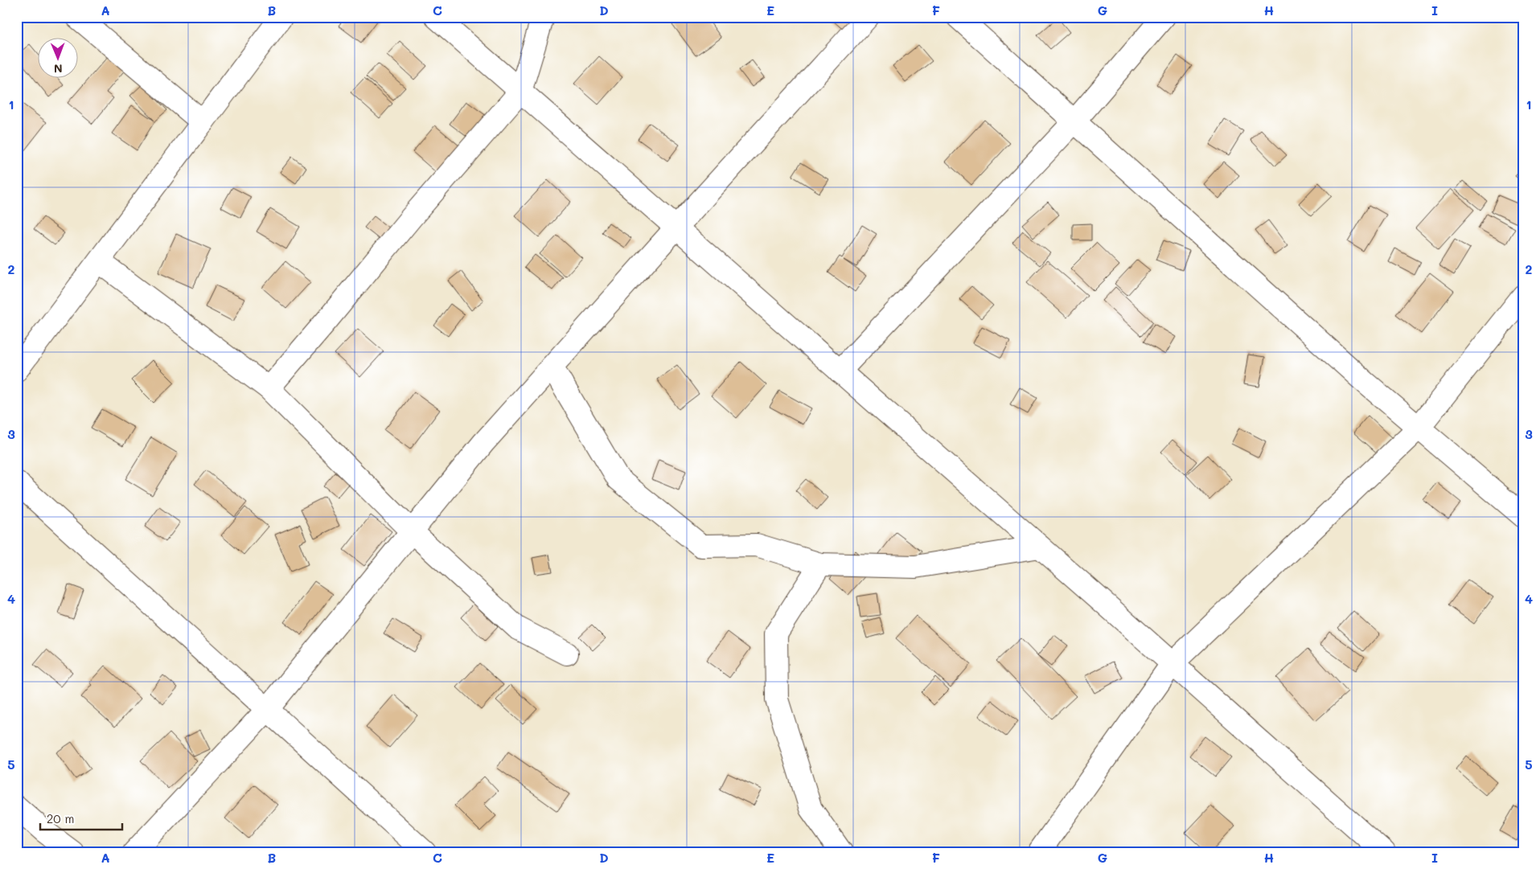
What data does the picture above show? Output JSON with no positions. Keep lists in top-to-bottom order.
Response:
{
  "scale_bar": "20 m",
  "north": "bottom",
  "grid": {
    "columns": [
      "A",
      "B",
      "C",
      "D",
      "E",
      "F",
      "G",
      "H",
      "I"
    ],
    "rows": [
      "1",
      "2",
      "3",
      "4",
      "5"
    ]
  }
}
